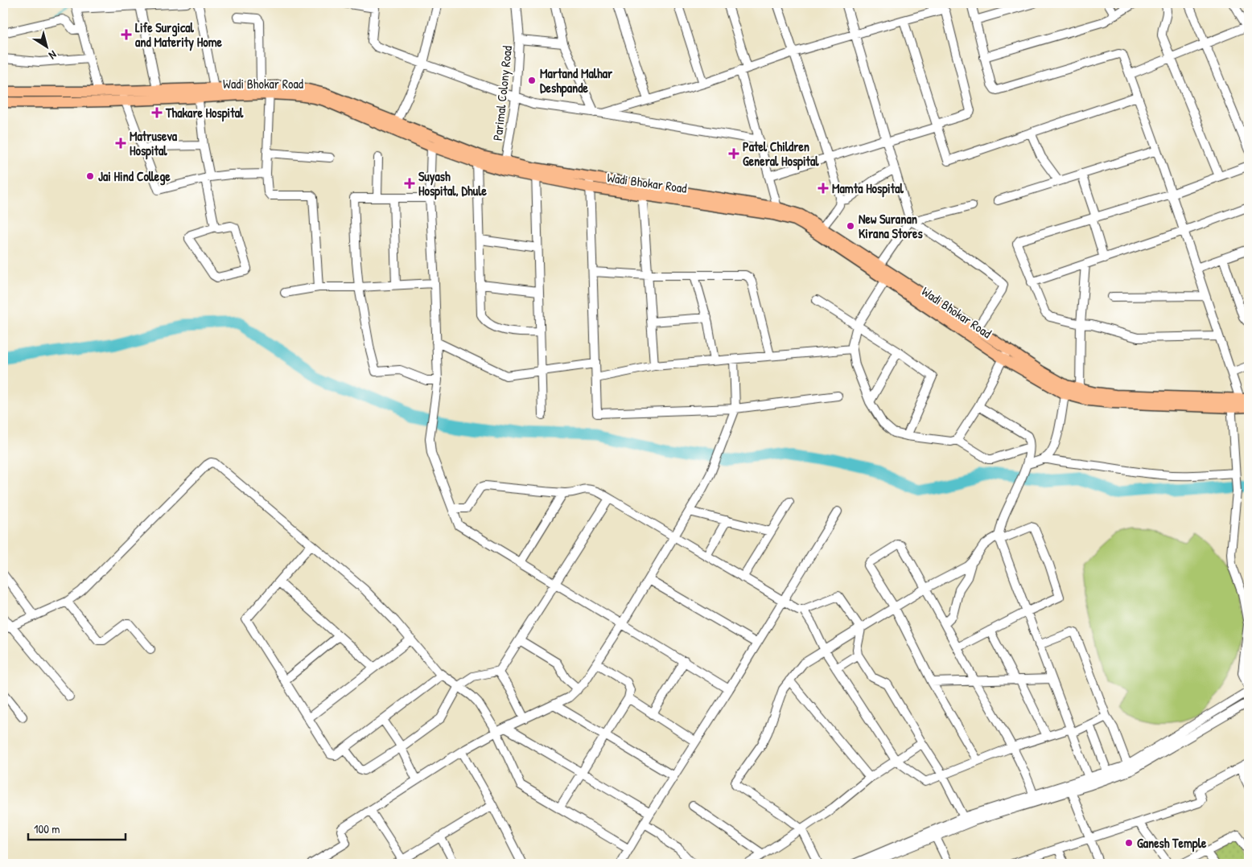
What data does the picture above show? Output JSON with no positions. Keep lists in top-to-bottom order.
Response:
{
  "streets": {
    "main road": ["Wadi Bhokar Road"],
    "street": ["Parimal Colony Road"]
  },
  "crossings": [
    ["Wadi Bhokar Road", "Parimal Colony Road"]
  ],
  "places": {
    "health": [
      "Life Surgical and Materity Home",
      "Thakare Hospital",
      "Matruseva Hospital",
      "Patel Children General Hospital",
      "Suyash Hospital, Dhule",
      "Mamta Hospital"
    ],
    "other": [
      "Martand Malhar Deshpande",
      "Jai Hind College",
      "New Suranan Kirana Stores",
      "Ganesh Temple"
    ]
  },
  "scale_bar": "100 m",
  "north": "bottom right"
}
